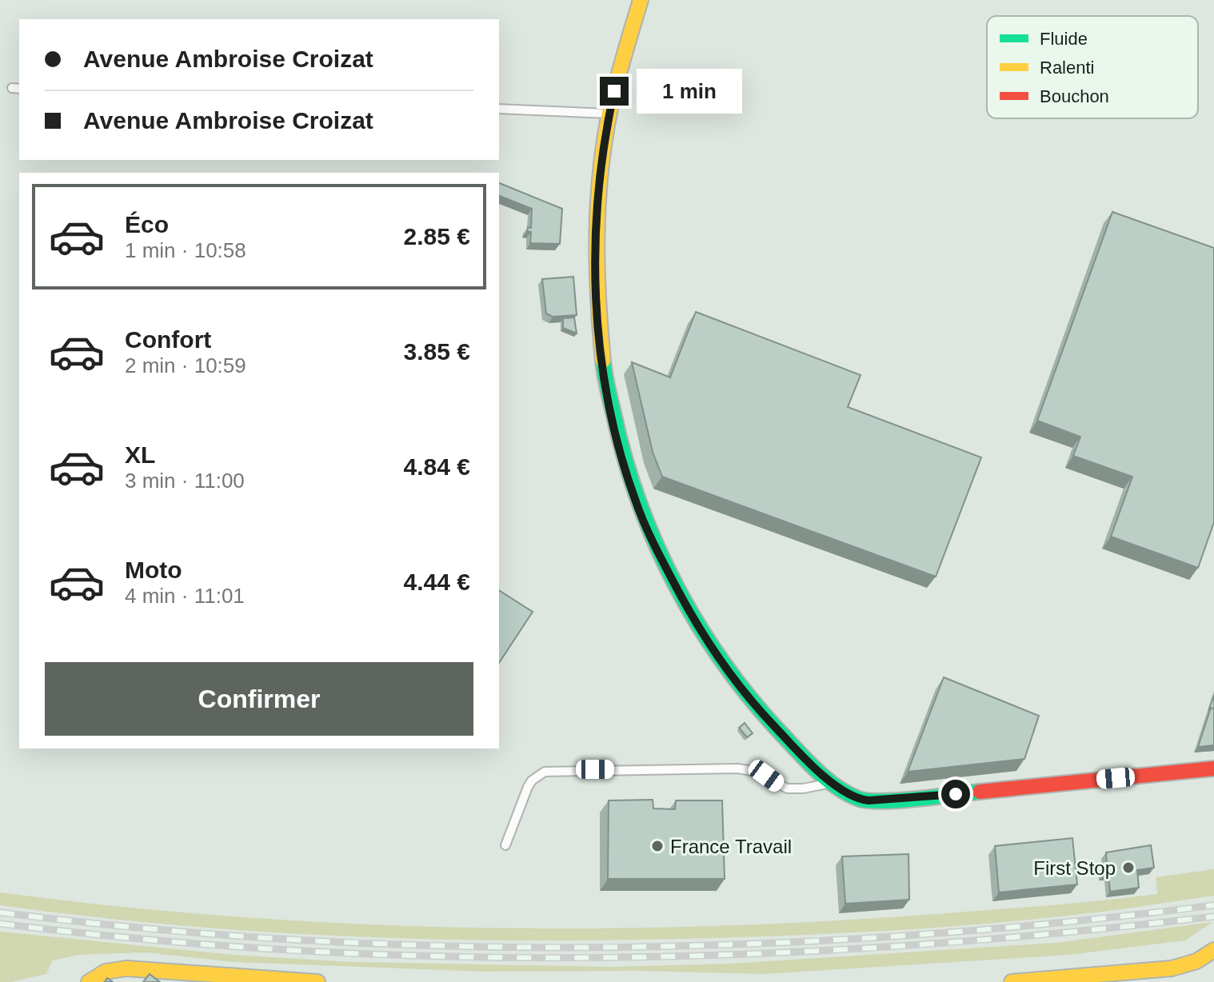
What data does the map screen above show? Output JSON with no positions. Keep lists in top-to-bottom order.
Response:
{
  "places": ["France Travail", "First Stop"],
  "legend": ["Fluide", "Ralenti", "Bouchon"],
  "page": {
    "banner": ["Avenue Ambroise Croizat", "Avenue Ambroise Croizat"],
    "bubble": "1 min",
    "list": [
      {
        "name": "Éco",
        "note": "1 min · 10:58",
        "value": "2.85 €"
      },
      {
        "name": "Confort",
        "note": "2 min · 10:59",
        "value": "3.85 €"
      },
      {
        "name": "XL",
        "note": "3 min · 11:00",
        "value": "4.84 €"
      },
      {
        "name": "Moto",
        "note": "4 min · 11:01",
        "value": "4.44 €"
      }
    ],
    "buttons": "Confirmer"
  }
}
